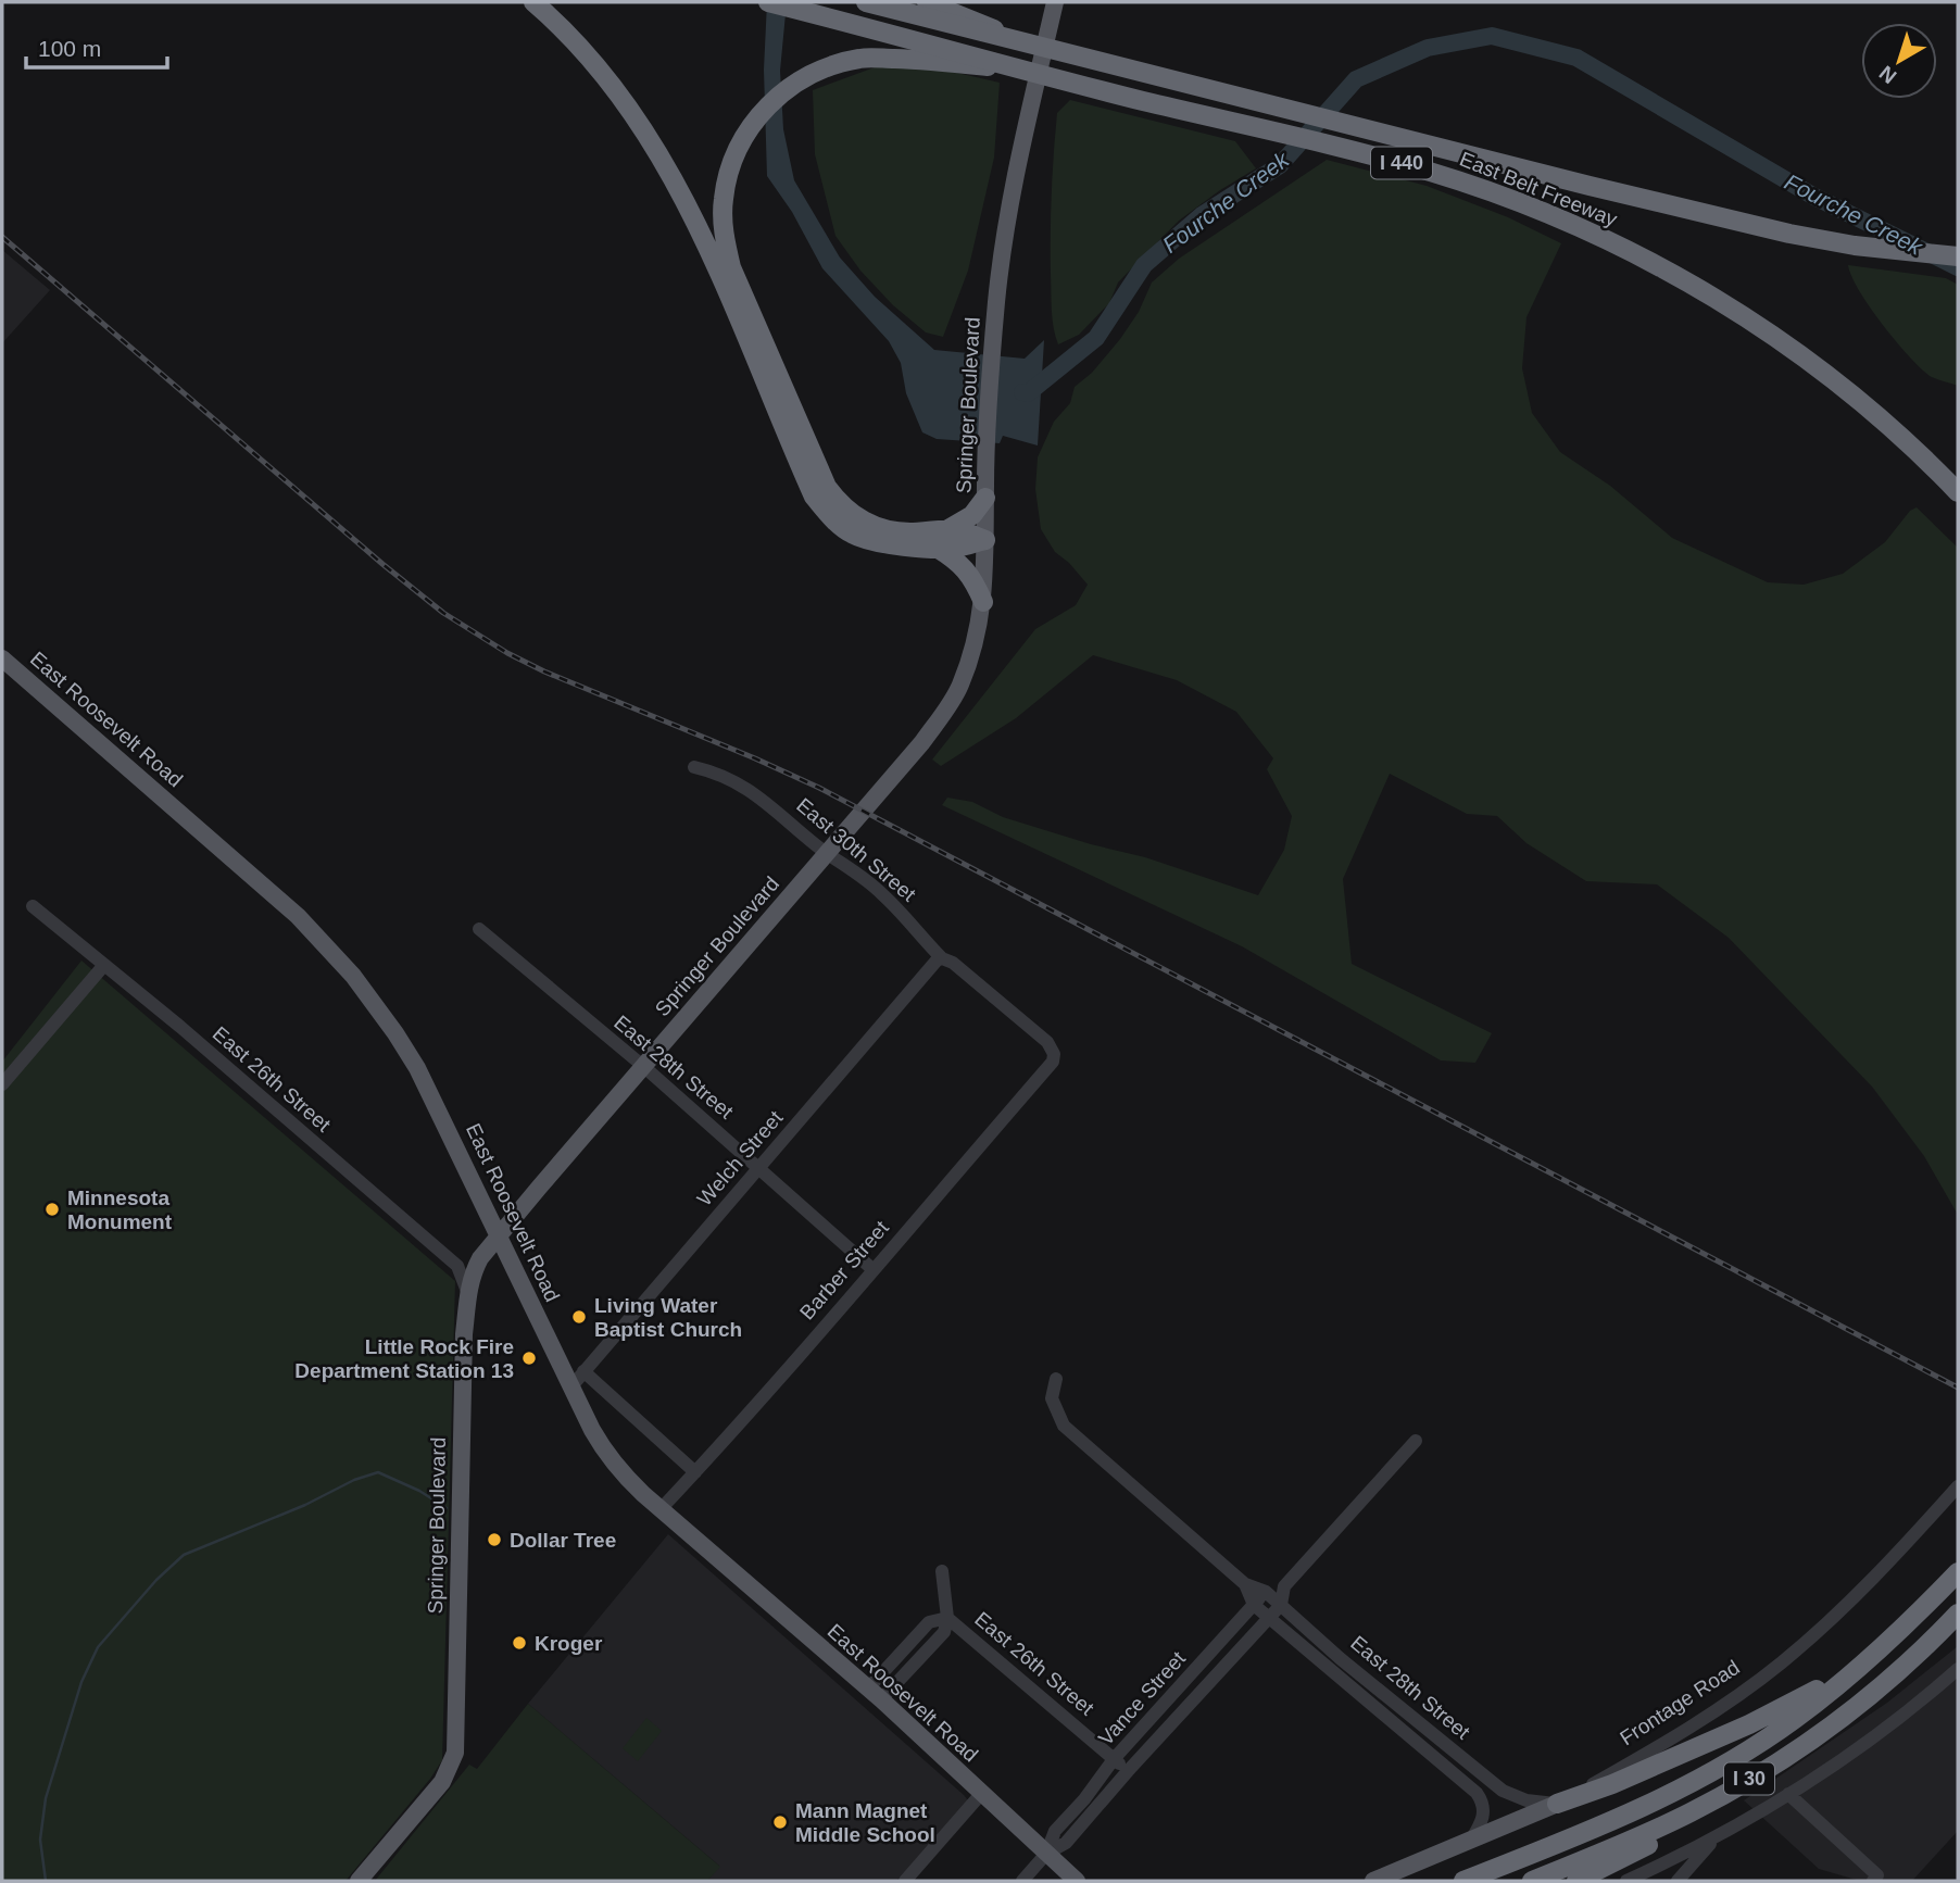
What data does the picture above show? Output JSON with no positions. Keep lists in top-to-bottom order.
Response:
{
  "streets": {
    "highway": ["I 440", "East Belt Freeway", "I 30"],
    "main road": ["Springer Boulevard", "East Roosevelt Road", "Frontage Road"],
    "street": [
      "East 30th Street",
      "East 28th Street",
      "East 26th Street",
      "Welch Street",
      "Barber Street",
      "Vance Street"
    ]
  },
  "crossings": [
    ["Springer Boulevard", "East Roosevelt Road"],
    ["Springer Boulevard", "East 30th Street"],
    ["Springer Boulevard", "East 28th Street"],
    ["Springer Boulevard", "East 26th Street"],
    ["East Roosevelt Road", "Welch Street"],
    ["East Roosevelt Road", "Barber Street"],
    ["East Roosevelt Road", "Vance Street"],
    ["East 30th Street", "Welch Street"],
    ["East 30th Street", "Barber Street"],
    ["East 28th Street", "Welch Street"],
    ["East 28th Street", "Barber Street"],
    ["East 28th Street", "Vance Street"],
    ["East 28th Street", "Frontage Road"],
    ["East 26th Street", "Vance Street"]
  ],
  "water": ["Fourche Creek"],
  "places": [
    "Minnesota Monument",
    "Living Water Baptist Church",
    "Little Rock Fire Department Station 13",
    "Dollar Tree",
    "Kroger",
    "Mann Magnet Middle School"
  ],
  "scale_bar": "100 m",
  "north": "bottom left"
}
